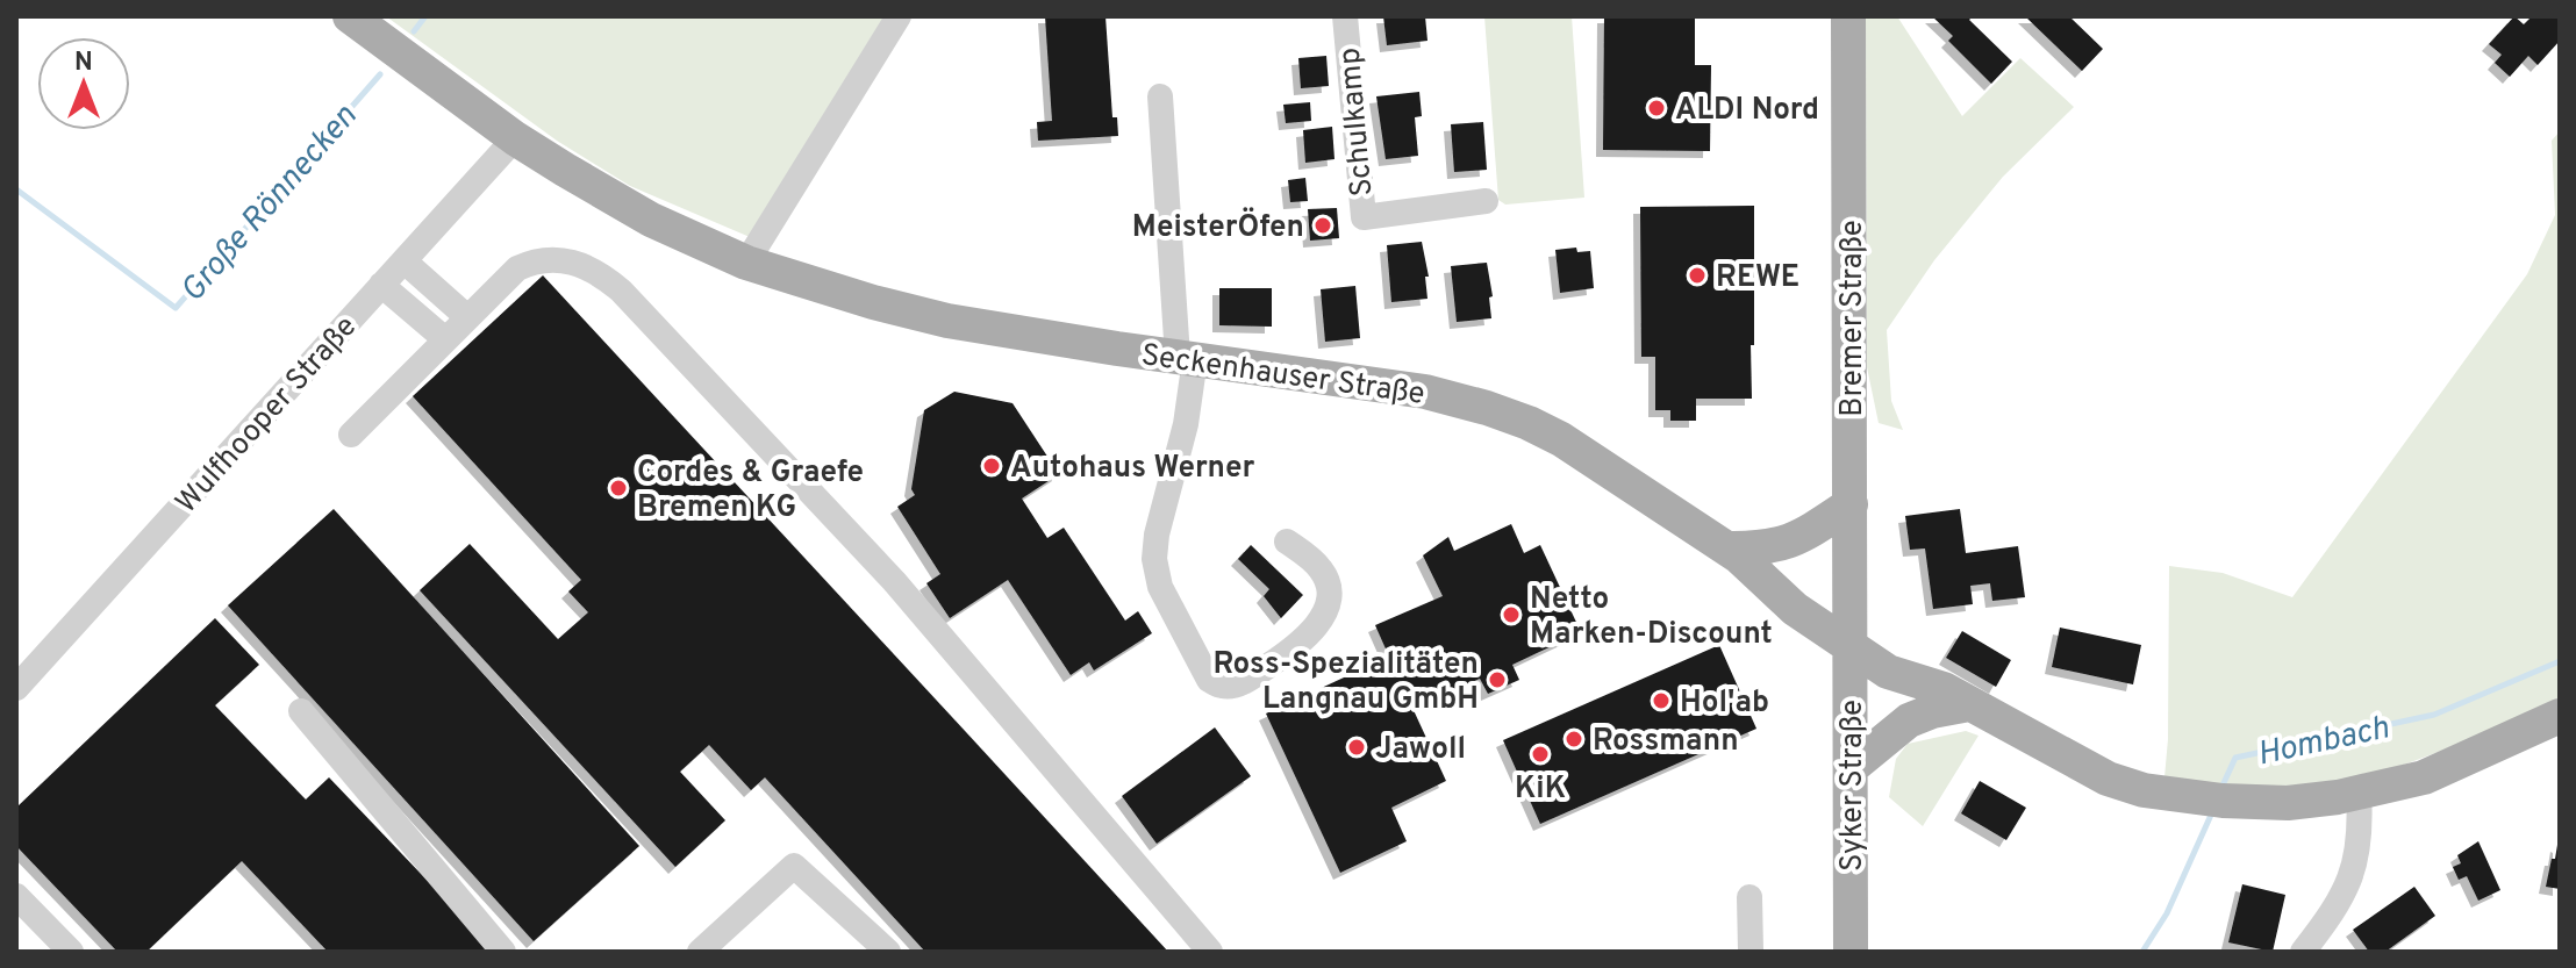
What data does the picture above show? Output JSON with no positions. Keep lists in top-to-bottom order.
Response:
{
  "streets": {
    "main road": ["Bremer Straße", "Seckenhauser Straße", "Syker Straße"],
    "street": ["Schulkamp", "Wulfhooper Straße"]
  },
  "crossings": [
    ["Bremer Straße", "Seckenhauser Straße"],
    ["Bremer Straße", "Syker Straße"],
    ["Seckenhauser Straße", "Wulfhooper Straße"],
    ["Seckenhauser Straße", "Syker Straße"]
  ],
  "water": ["Große Rönnecken", "Hombach"],
  "places": [
    "ALDI Nord",
    "MeisterÖfen",
    "REWE",
    "Autohaus Werner",
    "Cordes & Graefe Bremen KG",
    "Netto Marken-Discount",
    "Ross-Spezialitäten Langnau GmbH",
    "Hol'ab",
    "Rossmann",
    "Jawoll",
    "KiK"
  ],
  "north": "top"
}
